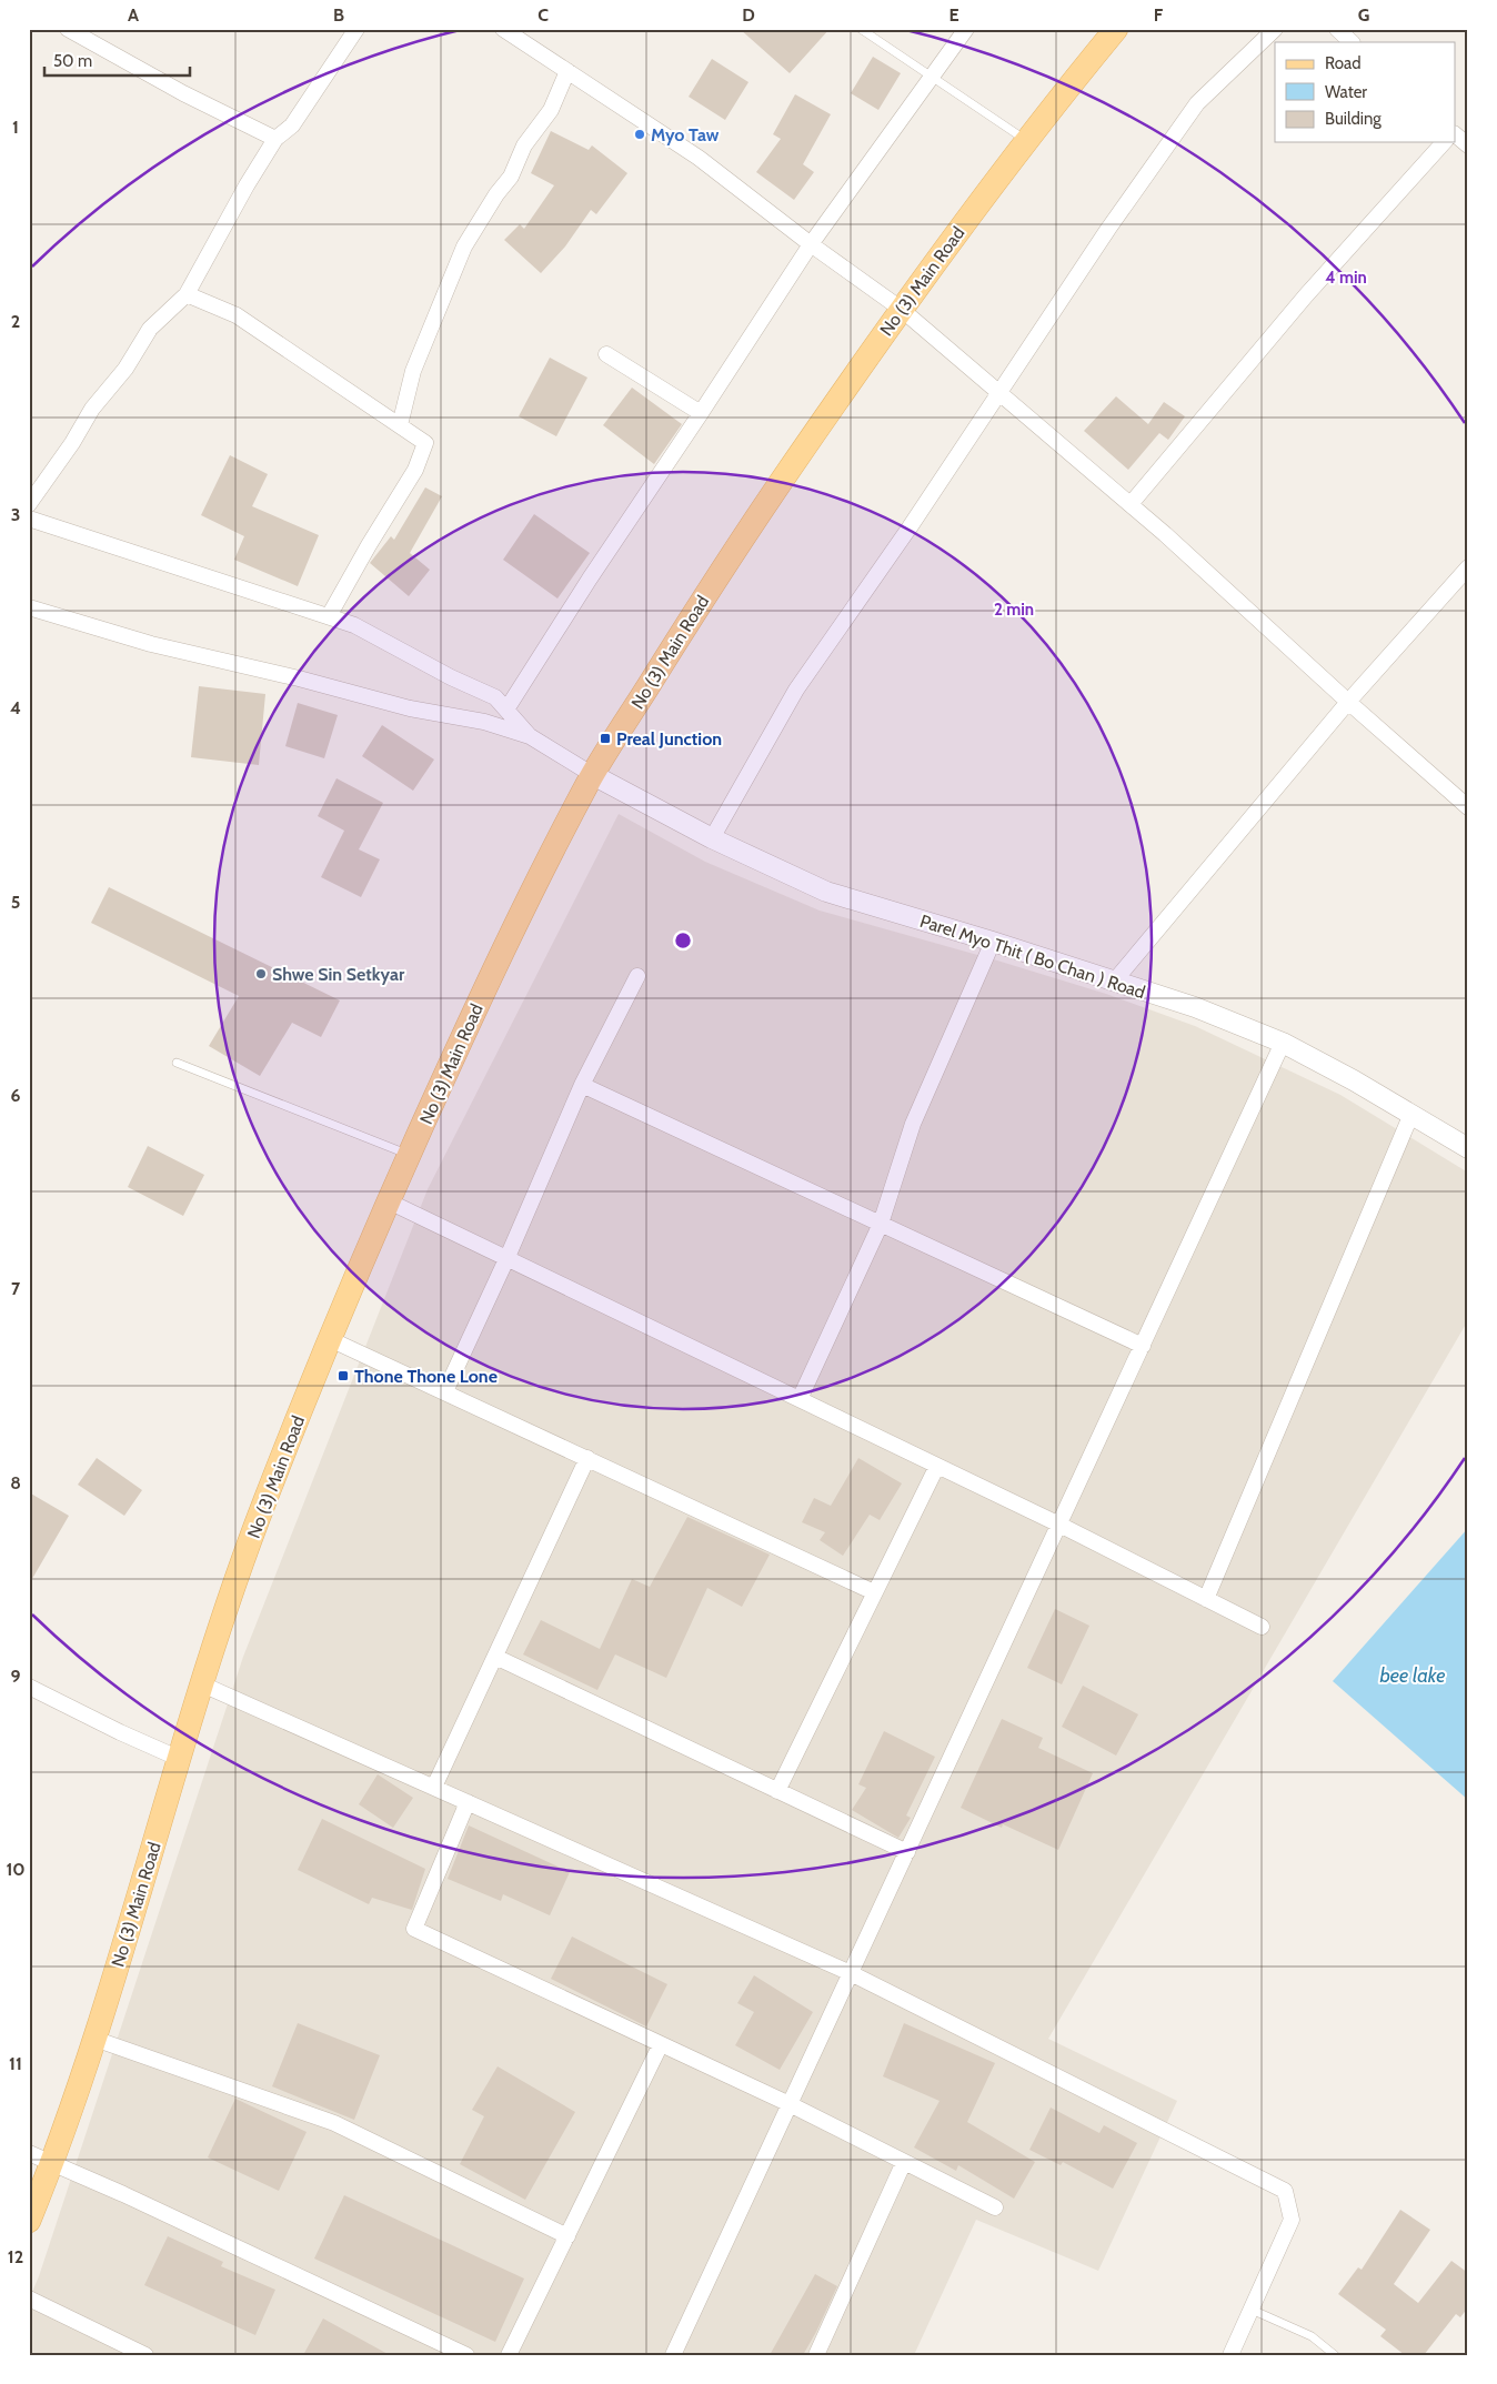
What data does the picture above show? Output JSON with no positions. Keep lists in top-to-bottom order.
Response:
{
  "streets": {
    "main road": ["No (3) Main Road"],
    "street": ["Parel Myo Thit ( Bo Chan ) Road"]
  },
  "crossings": [
    ["No (3) Main Road", "Parel Myo Thit ( Bo Chan ) Road"]
  ],
  "water": ["bee lake"],
  "places": {
    "other": ["Myo Taw", "Shwe Sin Setkyar"],
    "transit": ["Preal Junction", "Thone Thone Lone"]
  },
  "legend": ["Road", "Water", "Building"],
  "scale_bar": "50 m",
  "grid": {
    "columns": [
      "A",
      "B",
      "C",
      "D",
      "E",
      "F",
      "G"
    ],
    "rows": [
      "1",
      "2",
      "3",
      "4",
      "5",
      "6",
      "7",
      "8",
      "9",
      "10",
      "11",
      "12"
    ]
  },
  "rings": ["4 min", "2 min"]
}
